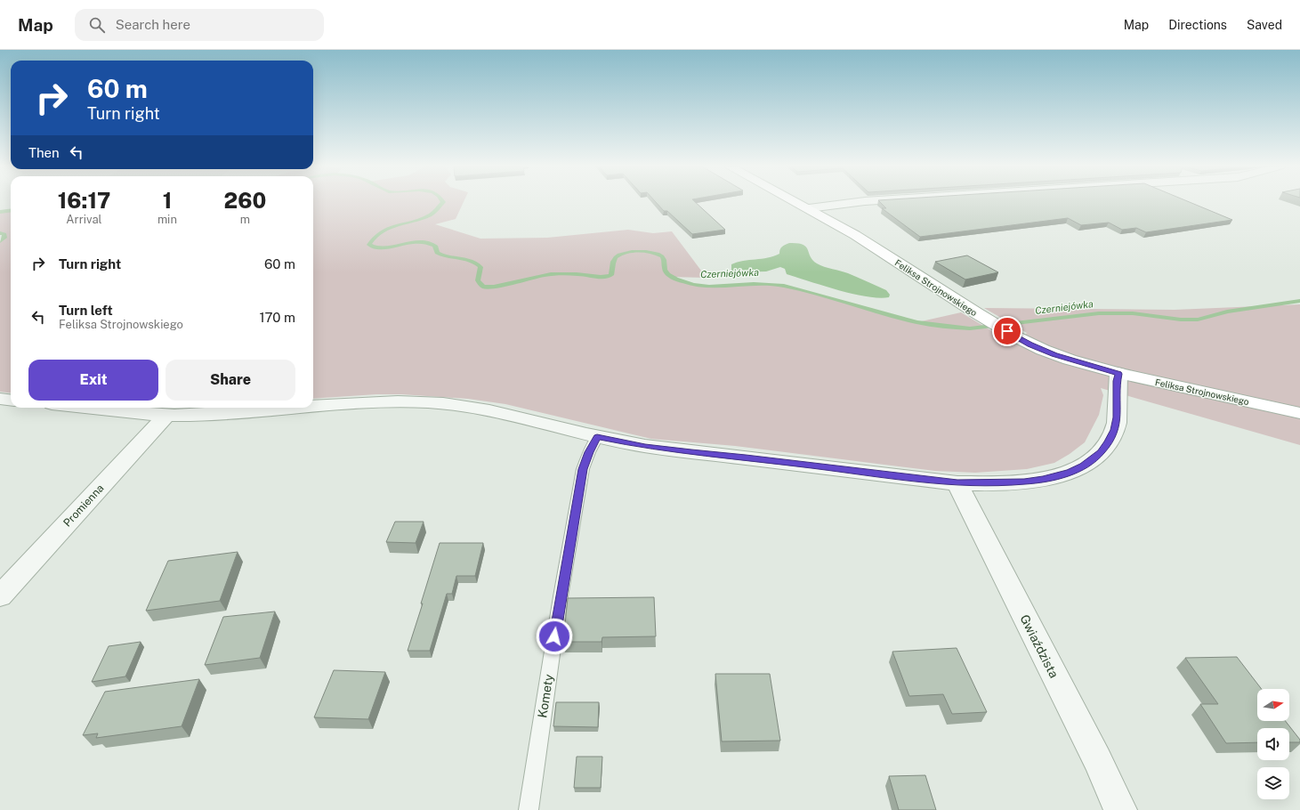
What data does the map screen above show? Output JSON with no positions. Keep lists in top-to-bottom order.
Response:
{
  "streets": {
    "street": ["Feliksa Strojnowskiego", "Promienna", "Gwiaździsta"],
    "lane": ["Komety"]
  },
  "water": ["Czerniejówka"],
  "north": "right",
  "page": {
    "header": "Map",
    "search": "Search here",
    "nav": ["Map", "Directions", "Saved"],
    "turn": ["60 m", "Turn right"],
    "then": "Then",
    "eta": [
      "16:17",
      "Arrival",
      "1",
      "min",
      "260",
      "m"
    ],
    "list": [
      {
        "name": "Turn right",
        "value": "60 m"
      },
      {
        "name": "Turn left",
        "note": "Feliksa Strojnowskiego",
        "value": "170 m"
      }
    ],
    "buttons": ["Exit", "Share"]
  }
}
